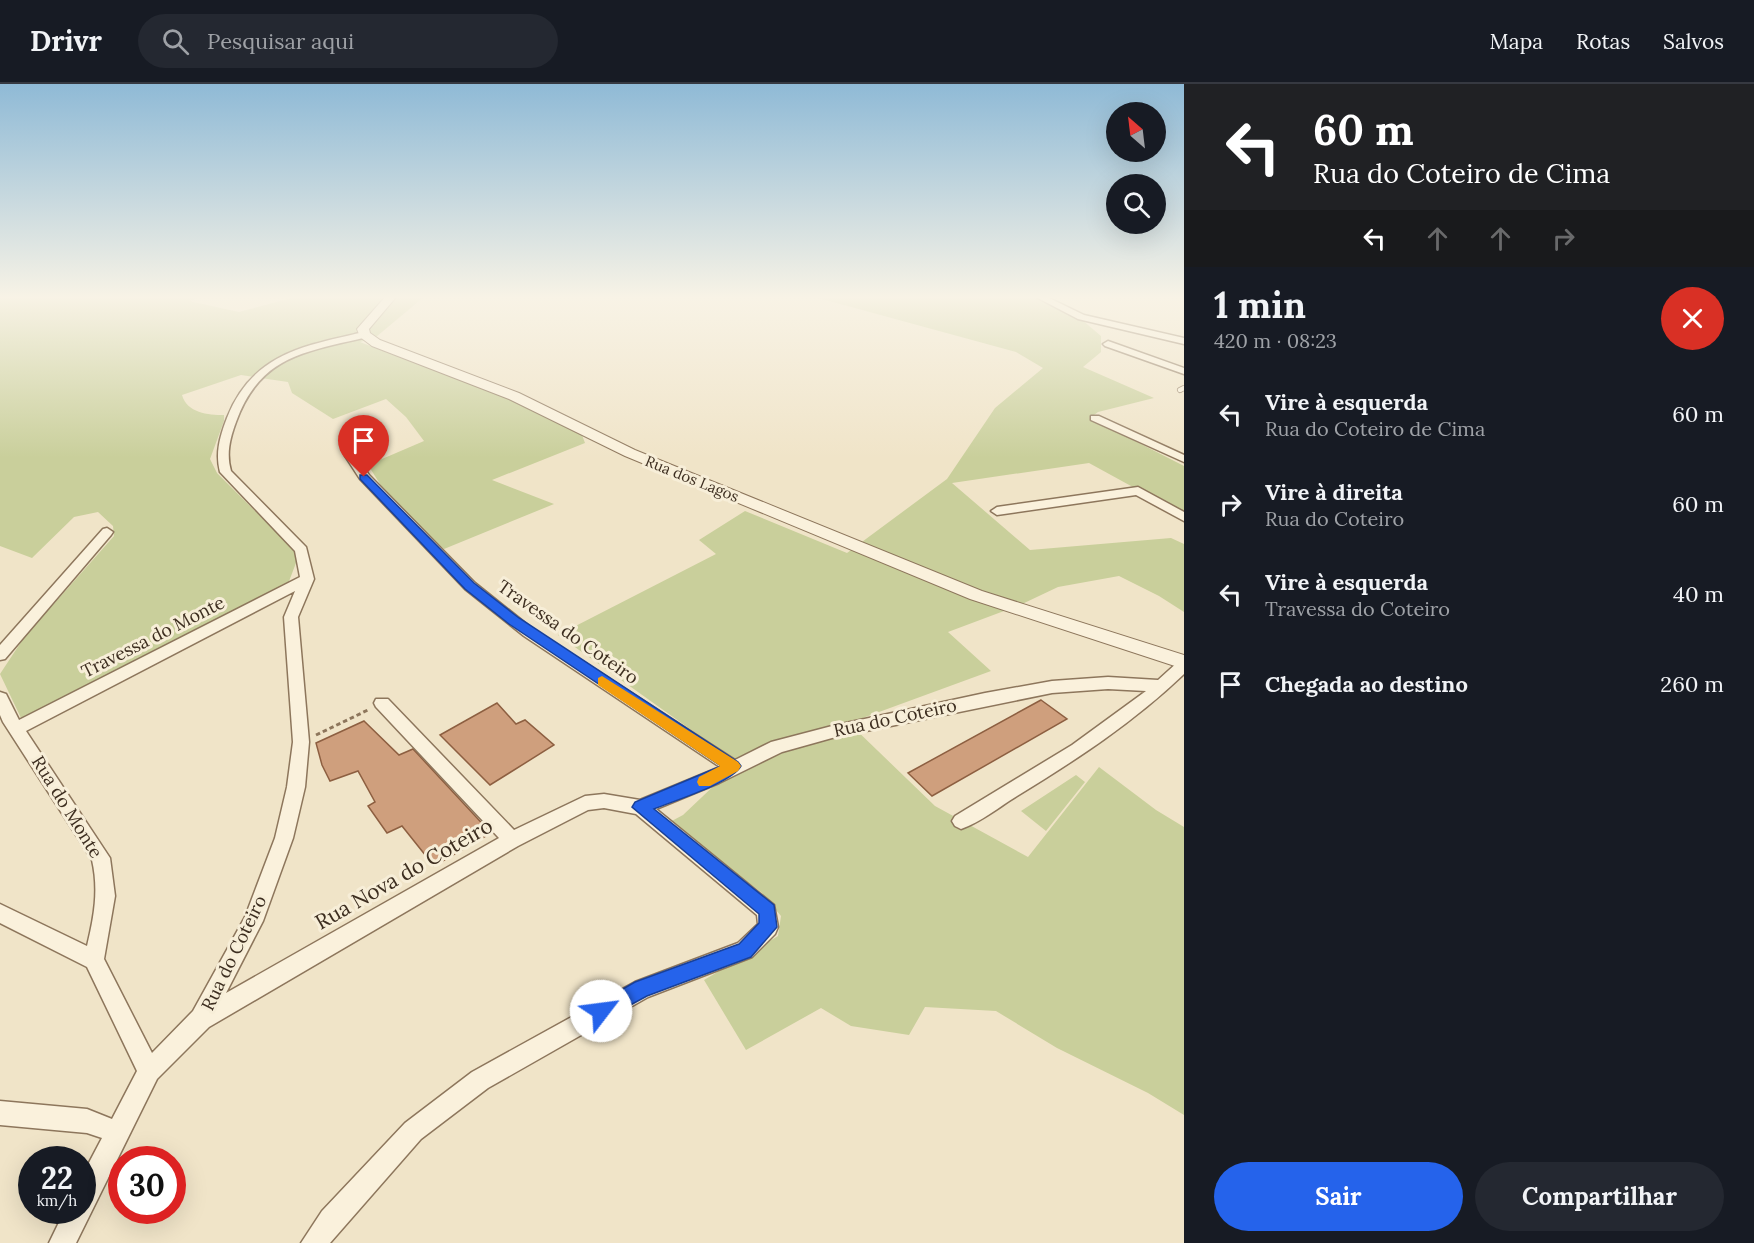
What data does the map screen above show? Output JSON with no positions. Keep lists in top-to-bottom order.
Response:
{
  "streets": {
    "street": [
      "Rua dos Lagos",
      "Travessa do Coteiro",
      "Travessa do Monte",
      "Rua do Coteiro",
      "Rua do Monte",
      "Rua Nova do Coteiro"
    ]
  },
  "crossings": [
    ["Travessa do Coteiro", "Rua do Coteiro"],
    ["Travessa do Monte", "Rua do Coteiro"],
    ["Travessa do Monte", "Rua do Monte"],
    ["Rua do Coteiro", "Rua Nova do Coteiro"]
  ],
  "north": "top left",
  "page": {
    "header": "Drivr",
    "search": "Pesquisar aqui",
    "nav": ["Mapa", "Rotas", "Salvos"],
    "turn": ["60 m", "Rua do Coteiro de Cima"],
    "heading": ["1 min", "420 m · 08:23"],
    "list": [
      {
        "name": "Vire à esquerda",
        "note": "Rua do Coteiro de Cima",
        "value": "60 m"
      },
      {
        "name": "Vire à direita",
        "note": "Rua do Coteiro",
        "value": "60 m"
      },
      {
        "name": "Vire à esquerda",
        "note": "Travessa do Coteiro",
        "value": "40 m"
      },
      {
        "name": "Chegada ao destino",
        "value": "260 m"
      }
    ],
    "speed": "22 km/h",
    "limit": "30",
    "buttons": ["Sair", "Compartilhar"]
  }
}
